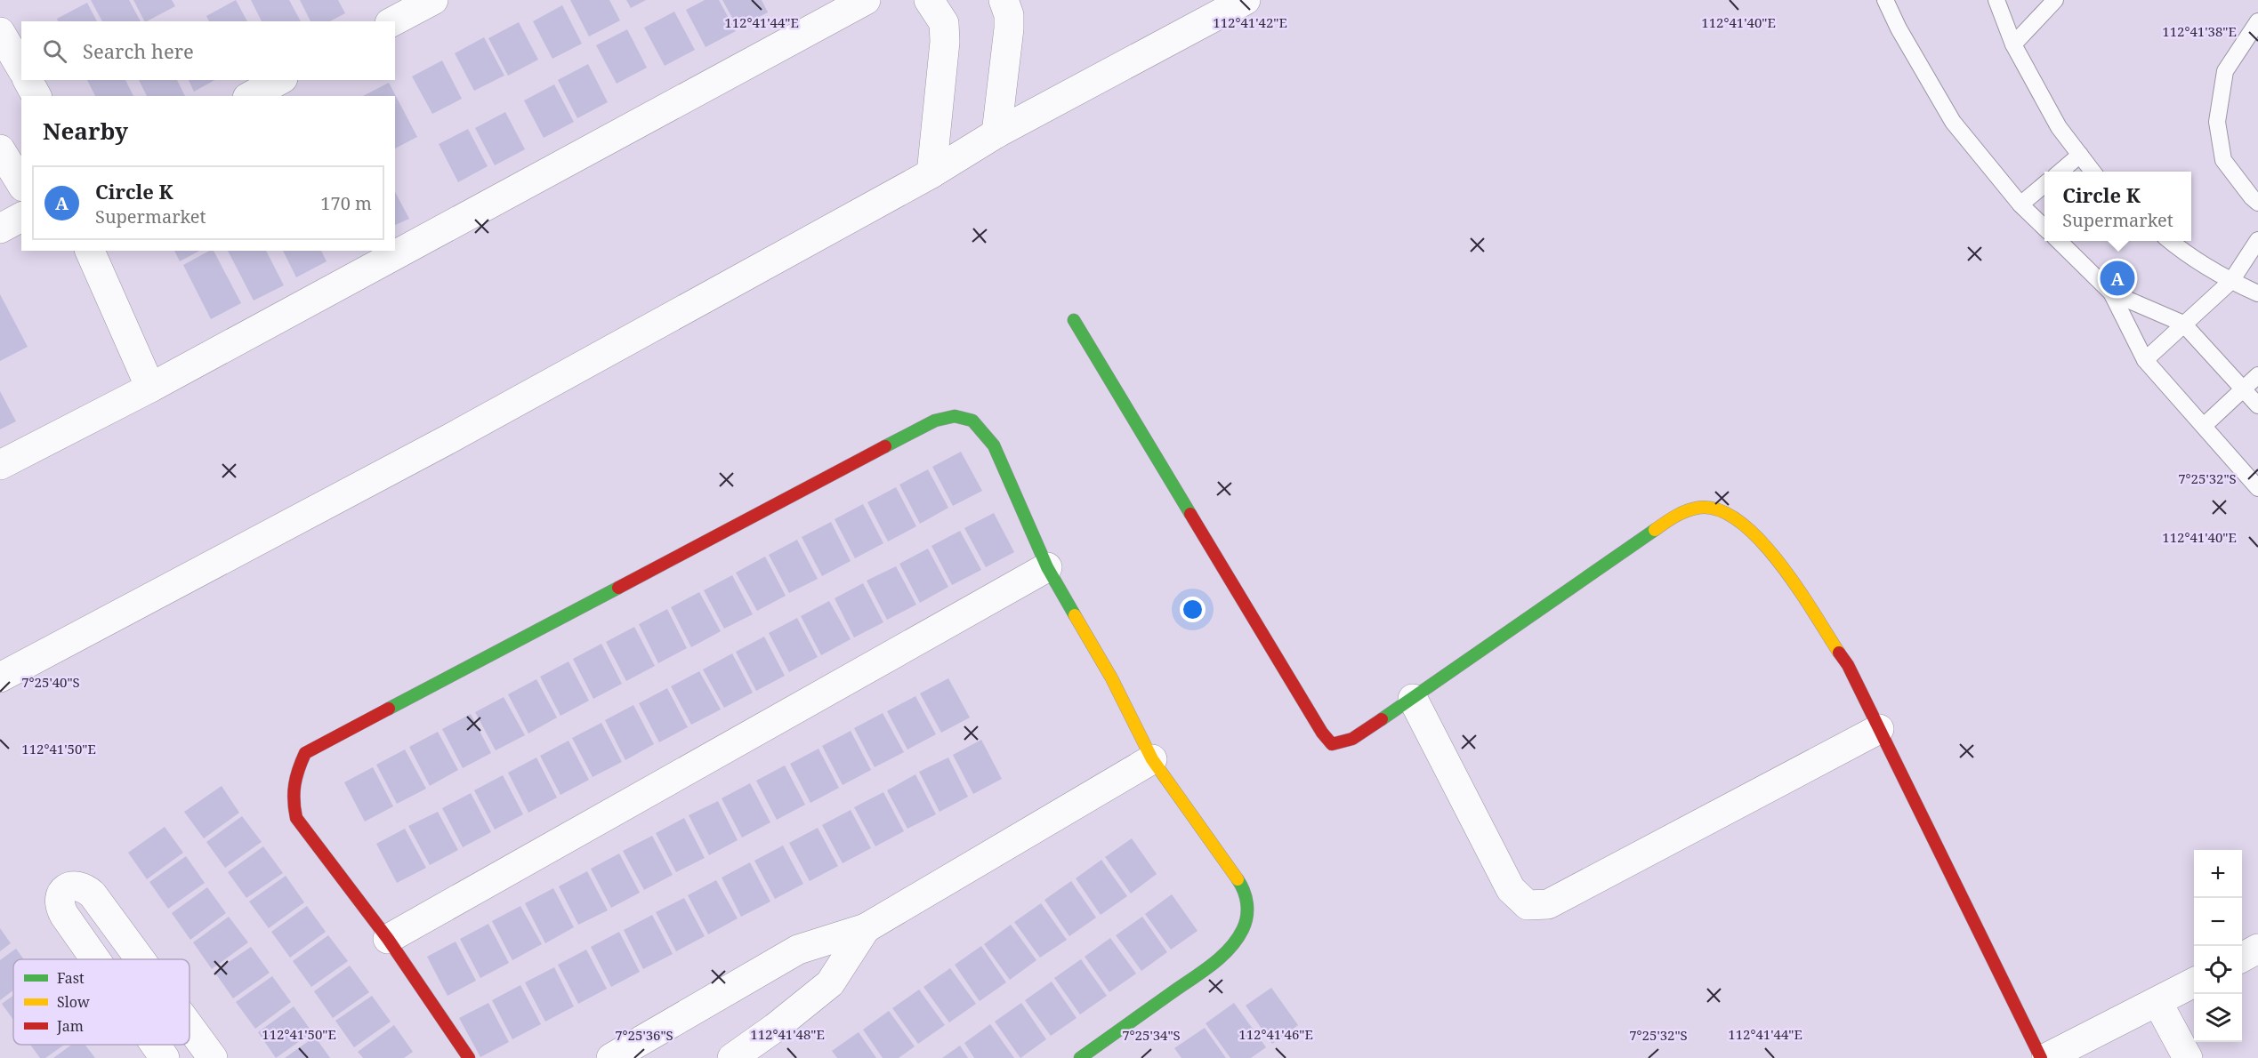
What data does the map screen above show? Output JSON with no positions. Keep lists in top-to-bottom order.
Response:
{
  "legend": ["Fast", "Slow", "Jam"],
  "page": {
    "search": "Search here",
    "heading": "Nearby",
    "list": [
      {
        "mark": "A",
        "name": "Circle K",
        "note": "Supermarket",
        "value": "170 m"
      }
    ],
    "popup": ["Circle K", "Supermarket"],
    "pins": "A",
    "map_buttons": ["+", "−"]
  },
  "coordinates": [
    "112°41'44\"E",
    "112°41'42\"E",
    "112°41'40\"E",
    "112°41'38\"E",
    "7°25'32\"S",
    "7°25'40\"S",
    "112°41'50\"E",
    "112°41'48\"E",
    "112°41'46\"E",
    "7°25'36\"S",
    "7°25'34\"S"
  ]
}
